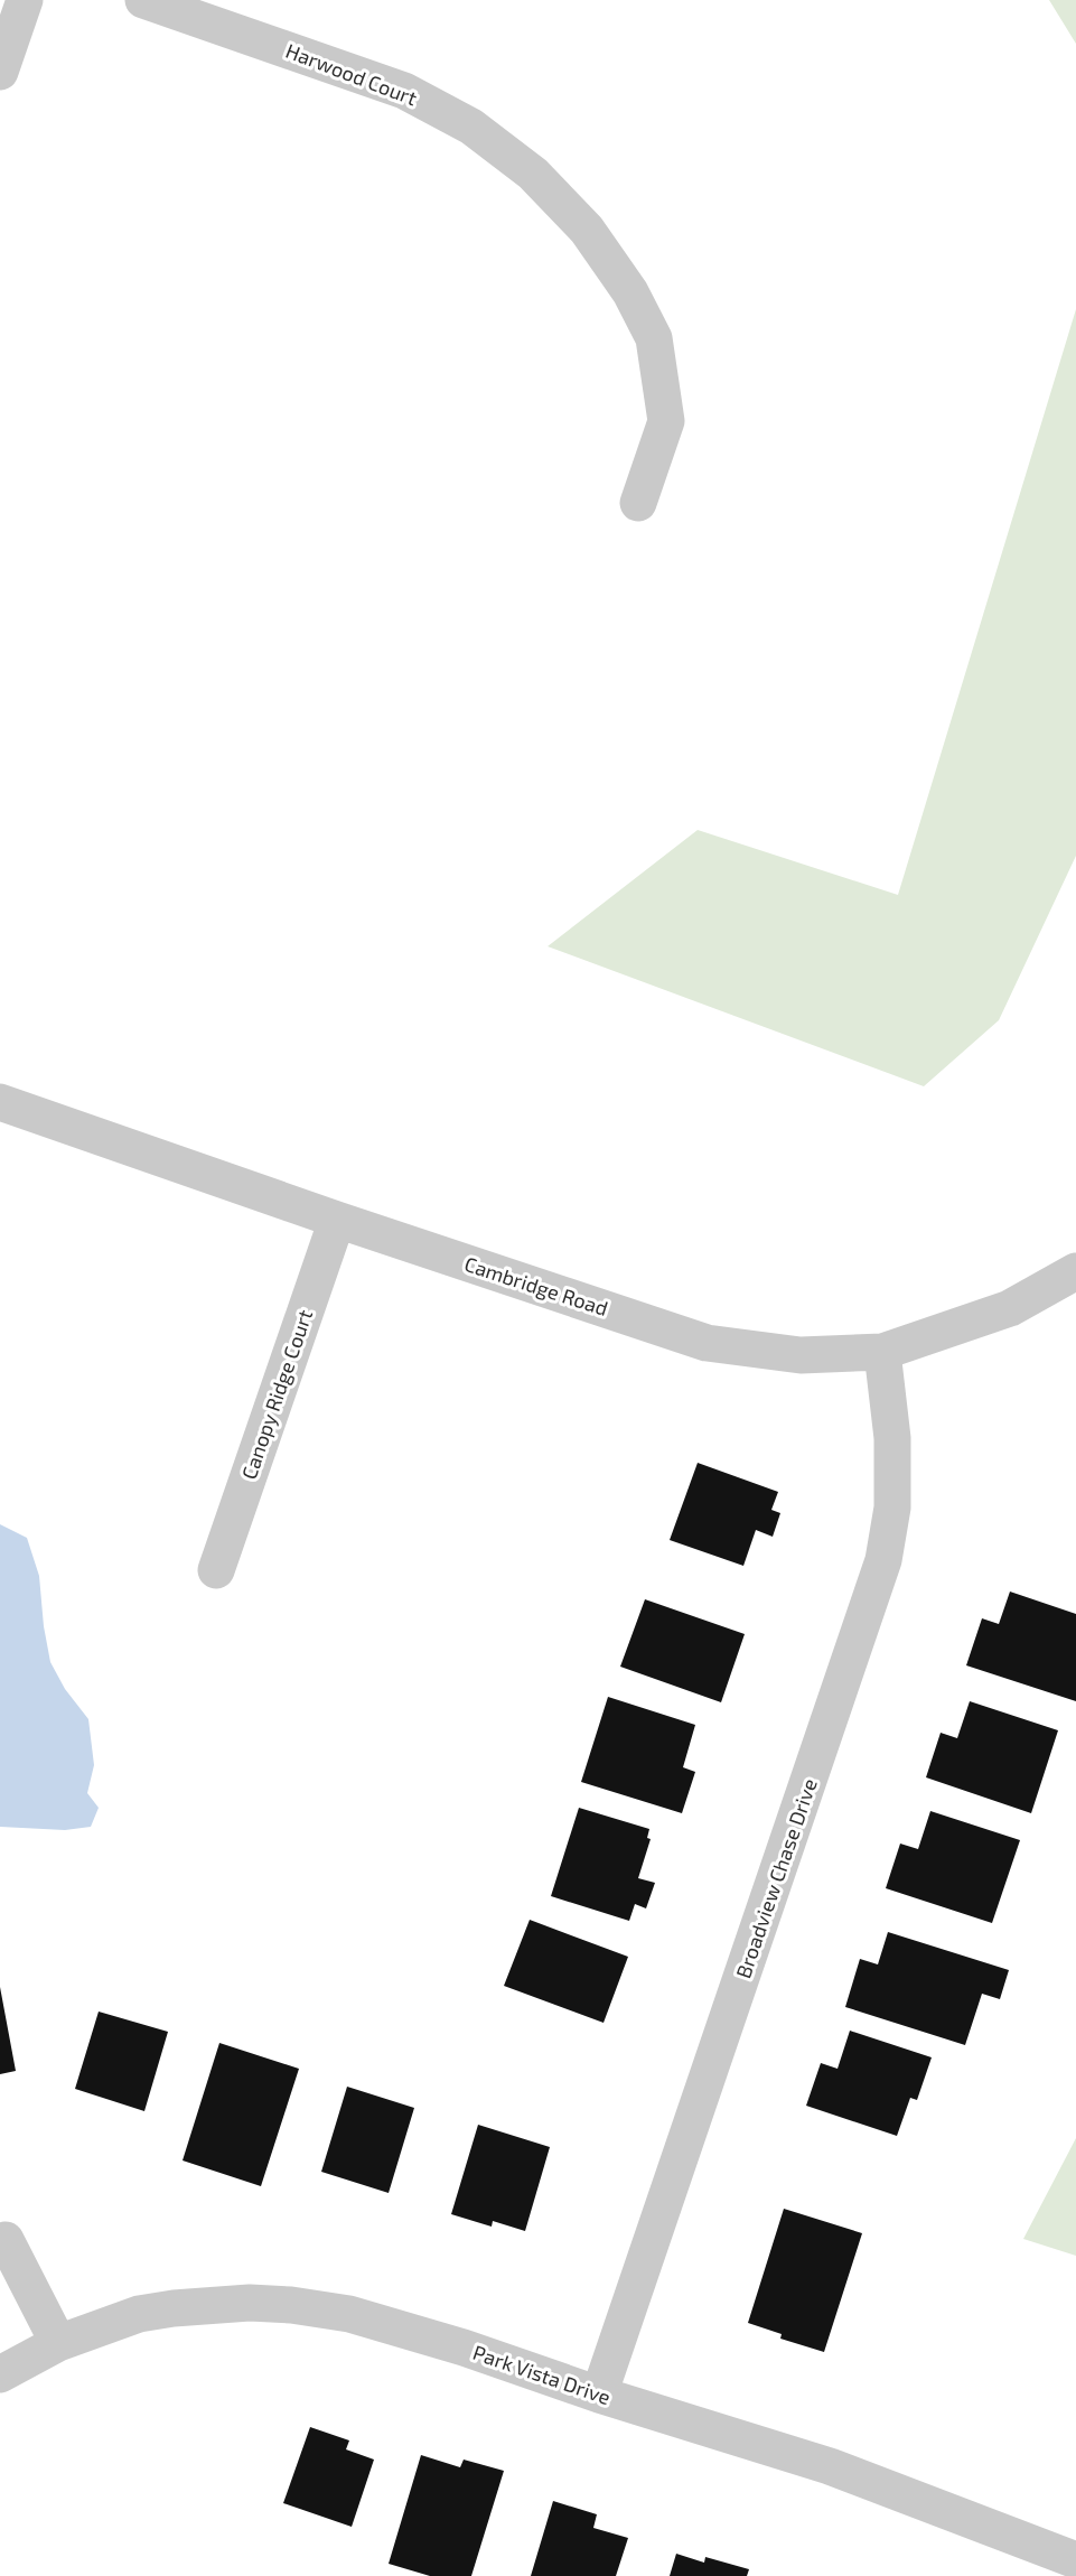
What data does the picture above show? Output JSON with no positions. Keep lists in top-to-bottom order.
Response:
{
  "streets": {
    "street": [
      "Harwood Court",
      "Cambridge Road",
      "Canopy Ridge Court",
      "Broadview Chase Drive",
      "Park Vista Drive"
    ]
  },
  "crossings": [
    ["Cambridge Road", "Canopy Ridge Court"],
    ["Cambridge Road", "Broadview Chase Drive"],
    ["Broadview Chase Drive", "Park Vista Drive"]
  ]
}
